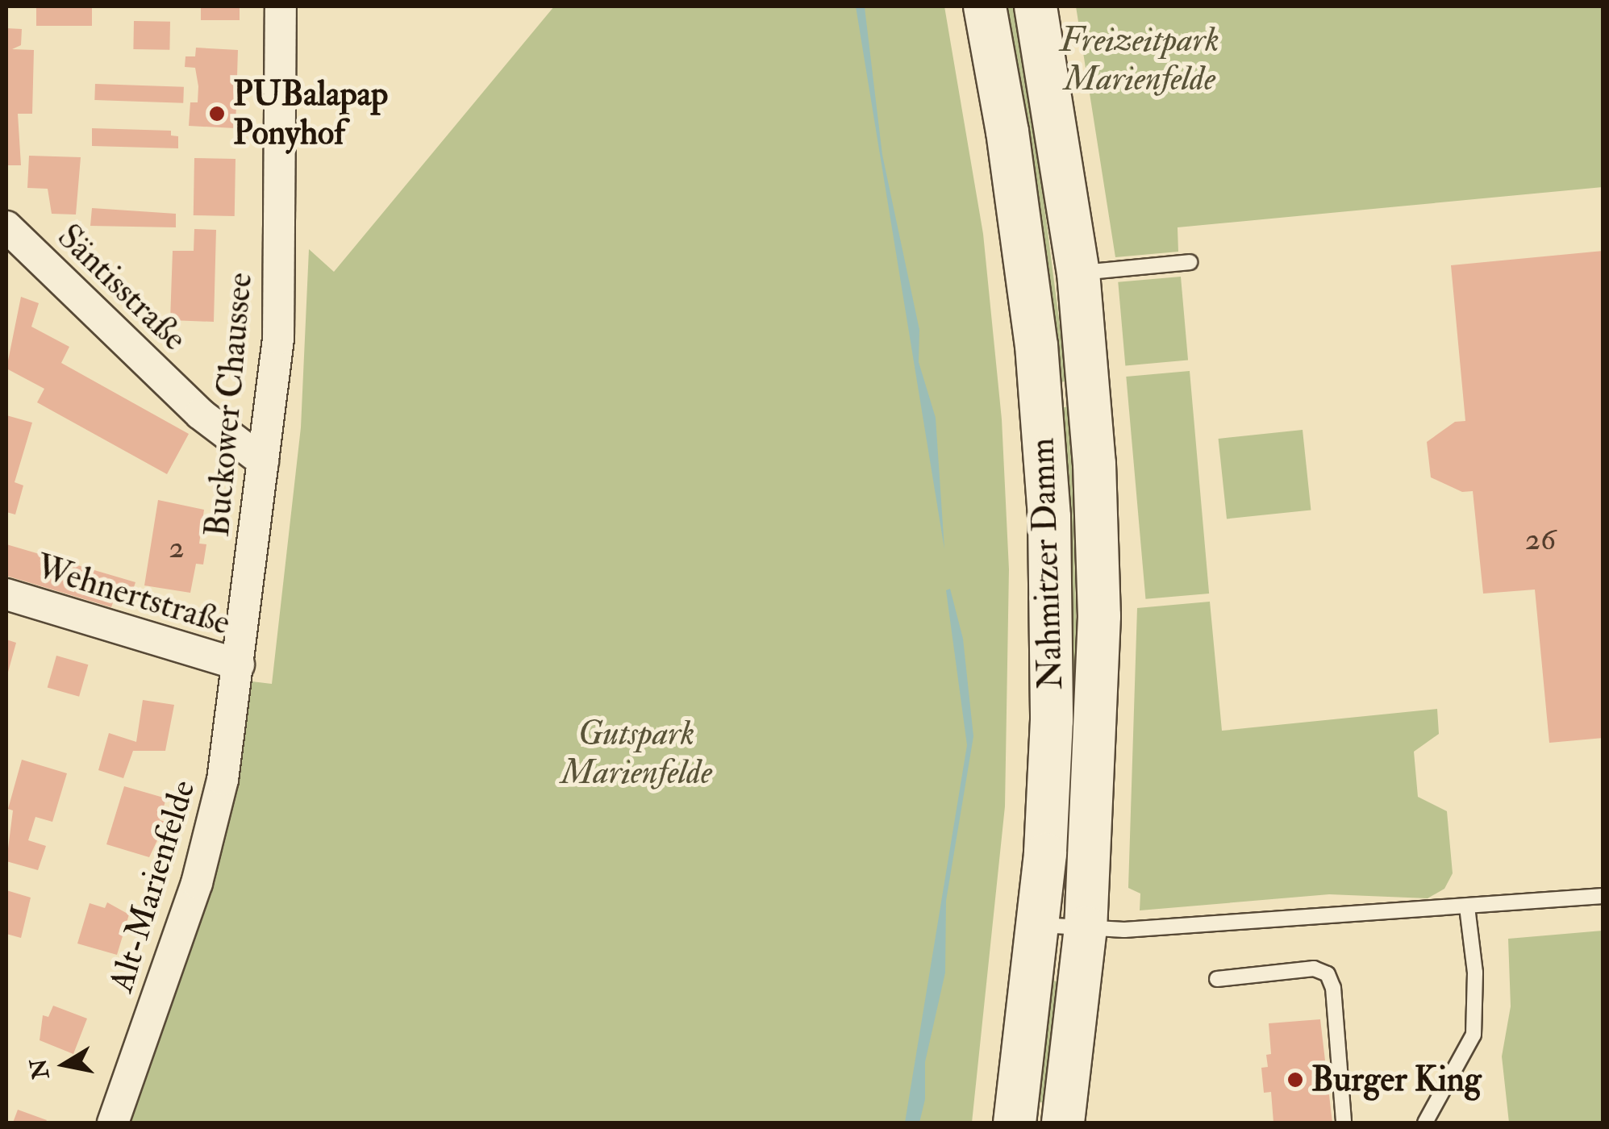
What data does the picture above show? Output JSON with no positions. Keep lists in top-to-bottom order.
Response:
{
  "streets": {
    "main road": ["Nahmitzer Damm"],
    "street": [
      "Säntisstraße",
      "Buckower Chaussee",
      "Wehnertstraße",
      "Alt-Marienfelde"
    ]
  },
  "crossings": [
    ["Säntisstraße", "Buckower Chaussee"],
    ["Buckower Chaussee", "Wehnertstraße"],
    ["Buckower Chaussee", "Alt-Marienfelde"],
    ["Wehnertstraße", "Alt-Marienfelde"]
  ],
  "parks": ["Freizeitpark Marienfelde", "Gutspark Marienfelde"],
  "places": ["PUBalapap Ponyhof", "Burger King"],
  "house_numbers": ["26", "2"],
  "north": "left"
}
